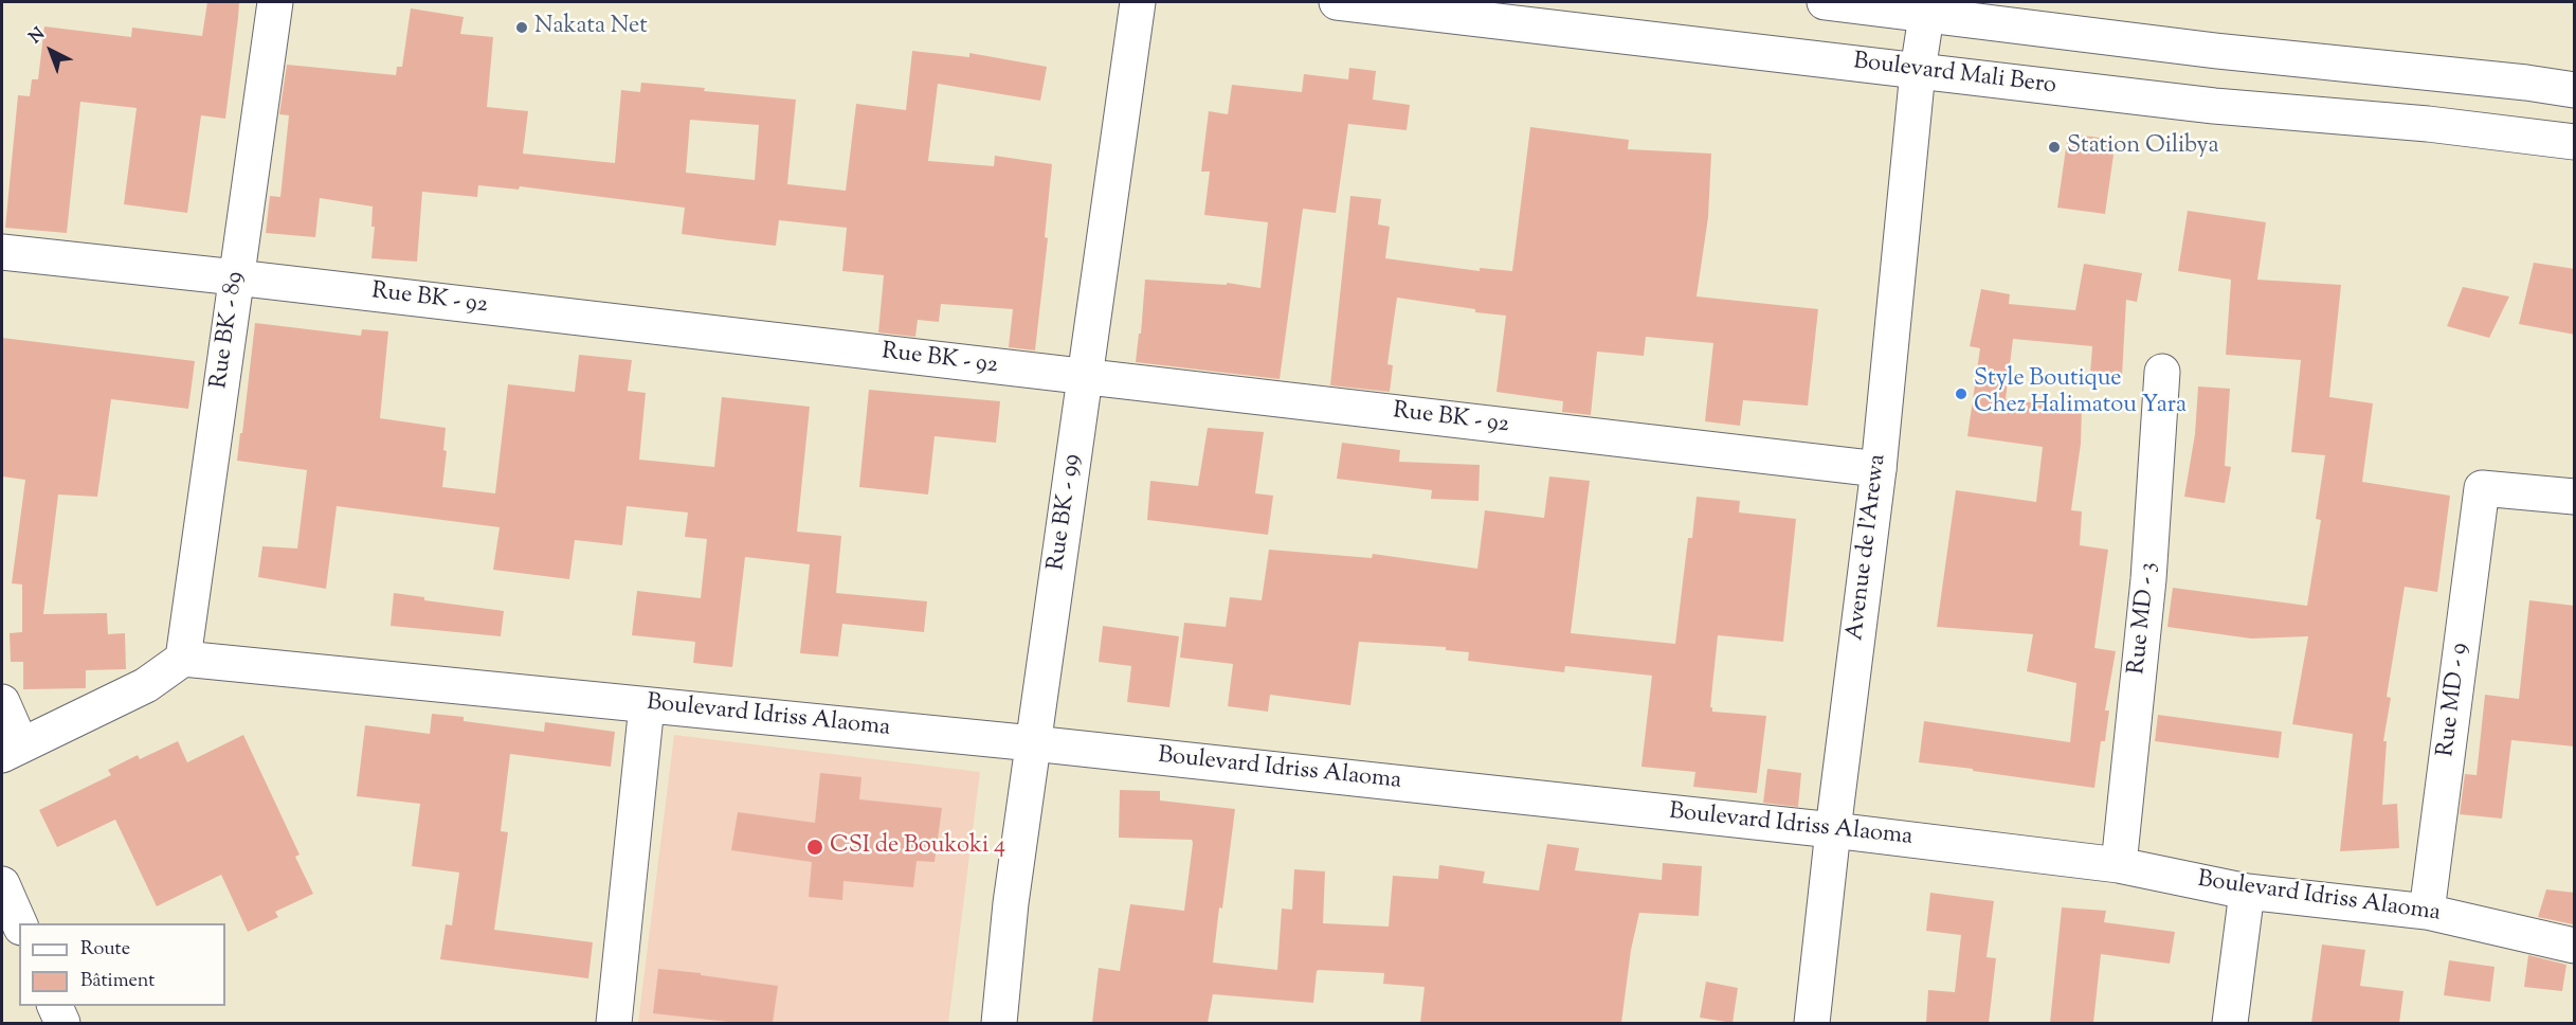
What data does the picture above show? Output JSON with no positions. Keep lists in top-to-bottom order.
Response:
{
  "streets": {
    "street": [
      "Boulevard Mali Bero",
      "Rue BK - 92",
      "Rue BK - 89",
      "Rue BK - 99",
      "Avenue de l'Arewa",
      "Rue MD - 3",
      "Rue MD - 9",
      "Boulevard Idriss Alaoma"
    ]
  },
  "crossings": [
    ["Boulevard Mali Bero", "Avenue de l'Arewa"],
    ["Rue BK - 92", "Rue BK - 89"],
    ["Rue BK - 92", "Rue BK - 99"],
    ["Rue BK - 92", "Avenue de l'Arewa"],
    ["Rue BK - 89", "Boulevard Idriss Alaoma"],
    ["Rue BK - 99", "Boulevard Idriss Alaoma"],
    ["Avenue de l'Arewa", "Boulevard Idriss Alaoma"],
    ["Rue MD - 3", "Boulevard Idriss Alaoma"],
    ["Rue MD - 9", "Boulevard Idriss Alaoma"]
  ],
  "places": [
    "Nakata Net",
    "Station Oilibya",
    "Style Boutique Chez Halimatou Yara",
    "CSI de Boukoki 4"
  ],
  "legend": ["Route", "Bâtiment"],
  "north": "top left"
}
